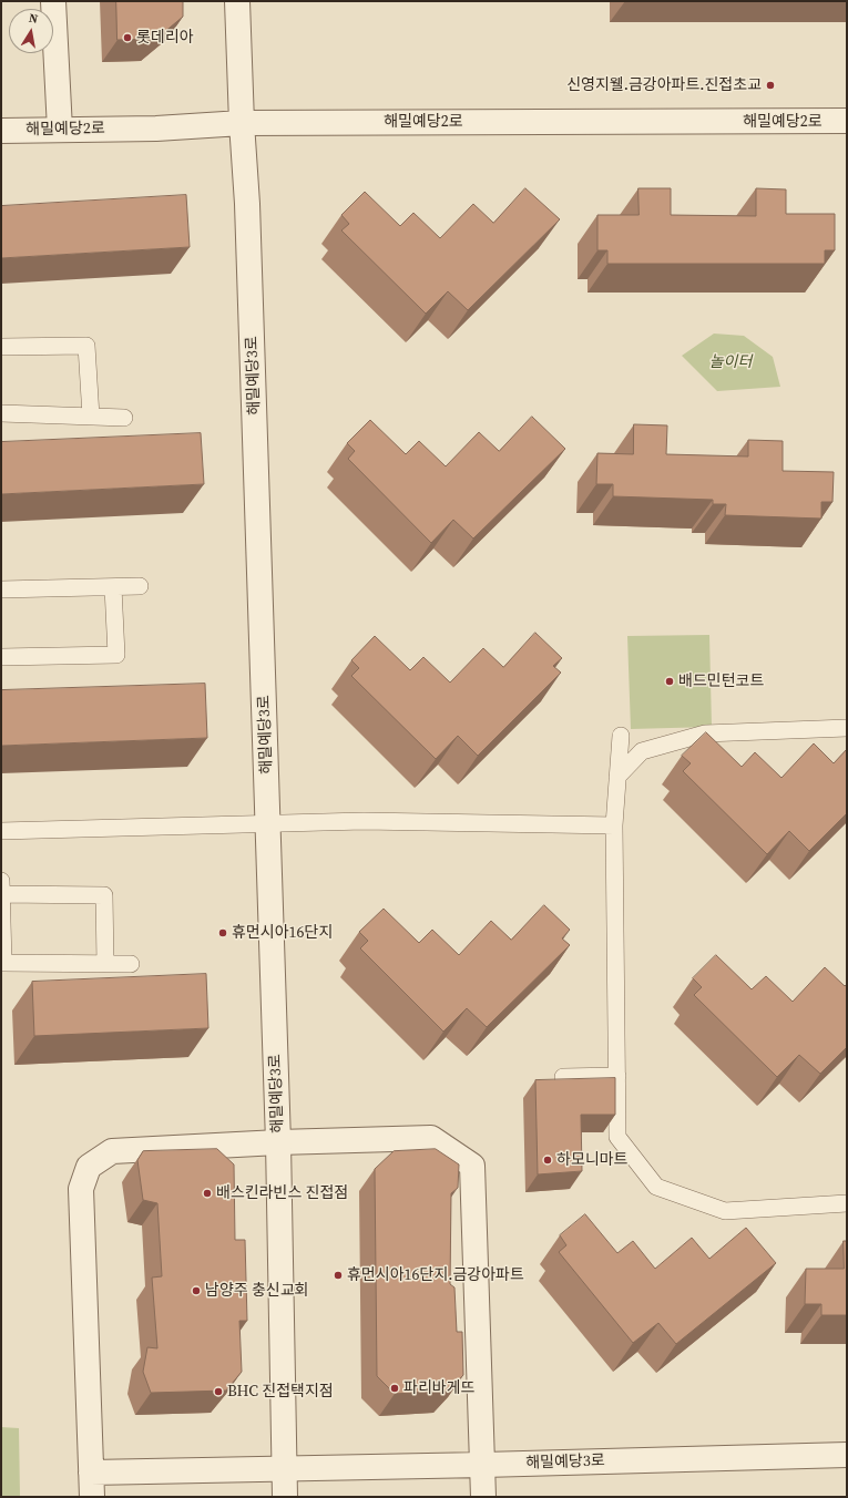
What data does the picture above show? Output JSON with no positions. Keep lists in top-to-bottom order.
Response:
{
  "streets": {
    "street": ["해밀예당2로", "해밀예당3로"]
  },
  "crossings": [
    ["해밀예당2로", "해밀예당3로"]
  ],
  "parks": ["놀이터"],
  "places": [
    "롯데리아",
    "신영지웰.금강아파트.진접초교",
    "배드민턴코트",
    "휴먼시아16단지",
    "하모니마트",
    "배스킨라빈스 진접점",
    "휴먼시아16단지.금강아파트",
    "남양주 충신교회",
    "파리바게뜨",
    "BHC 진접택지점"
  ],
  "north": "top"
}
